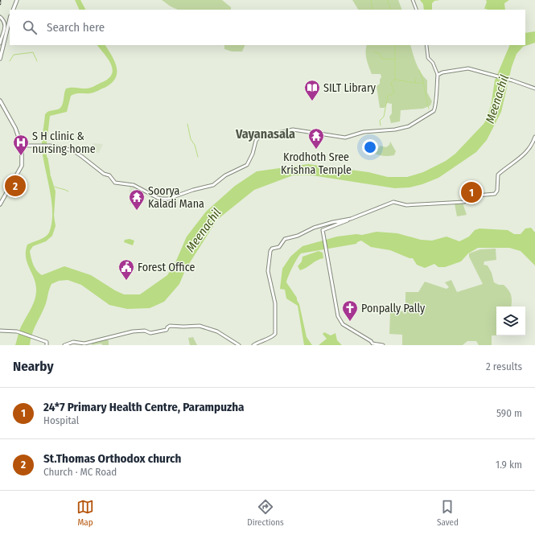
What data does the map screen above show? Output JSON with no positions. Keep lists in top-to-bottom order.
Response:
{
  "districts": ["Vayanasala"],
  "water": ["Meenachil"],
  "places": {
    "library": ["SILT Library"],
    "temple": ["Krodhoth Sree Krishna Temple", "Soorya Kaladi Mana"],
    "hospital": ["S H clinic & nursing home"],
    "public building": ["Forest Office"],
    "church": ["Ponpally Pally"]
  },
  "page": {
    "search": "Search here",
    "pins": ["2", "1"],
    "heading": ["Nearby", "2 results"],
    "list": [
      {
        "mark": "1",
        "name": "24*7 Primary Health Centre, Parampuzha",
        "note": "Hospital",
        "value": "590 m"
      },
      {
        "mark": "2",
        "name": "St.Thomas Orthodox church",
        "note": "Church · MC Road",
        "value": "1.9 km"
      }
    ],
    "nav": ["Map", "Directions", "Saved"]
  }
}
